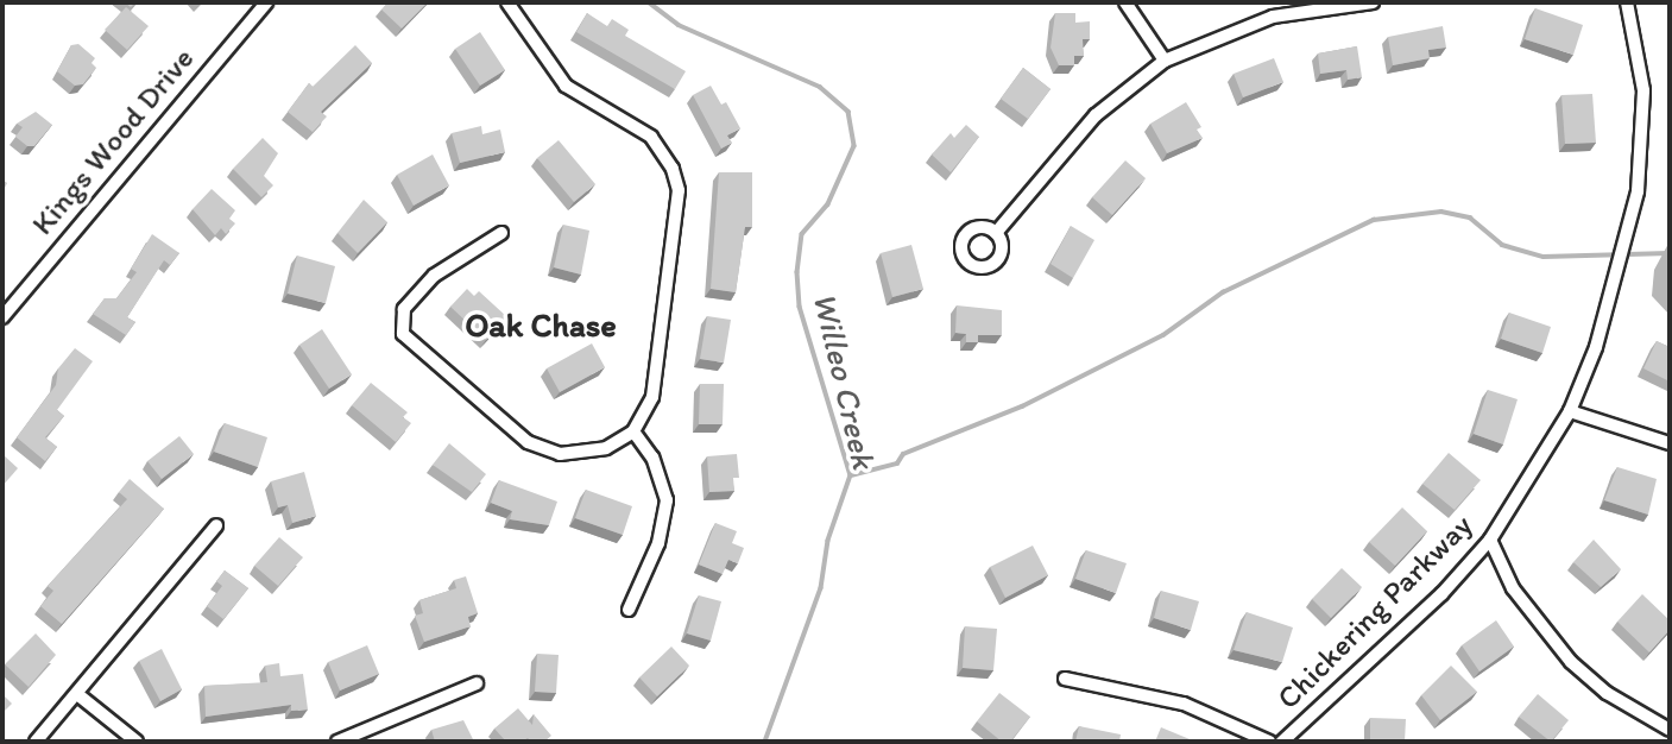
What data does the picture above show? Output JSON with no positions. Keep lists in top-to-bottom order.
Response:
{
  "streets": {
    "street": ["Kings Wood Drive", "Chickering Parkway"]
  },
  "districts": ["Oak Chase"],
  "water": ["Willeo Creek"]
}
